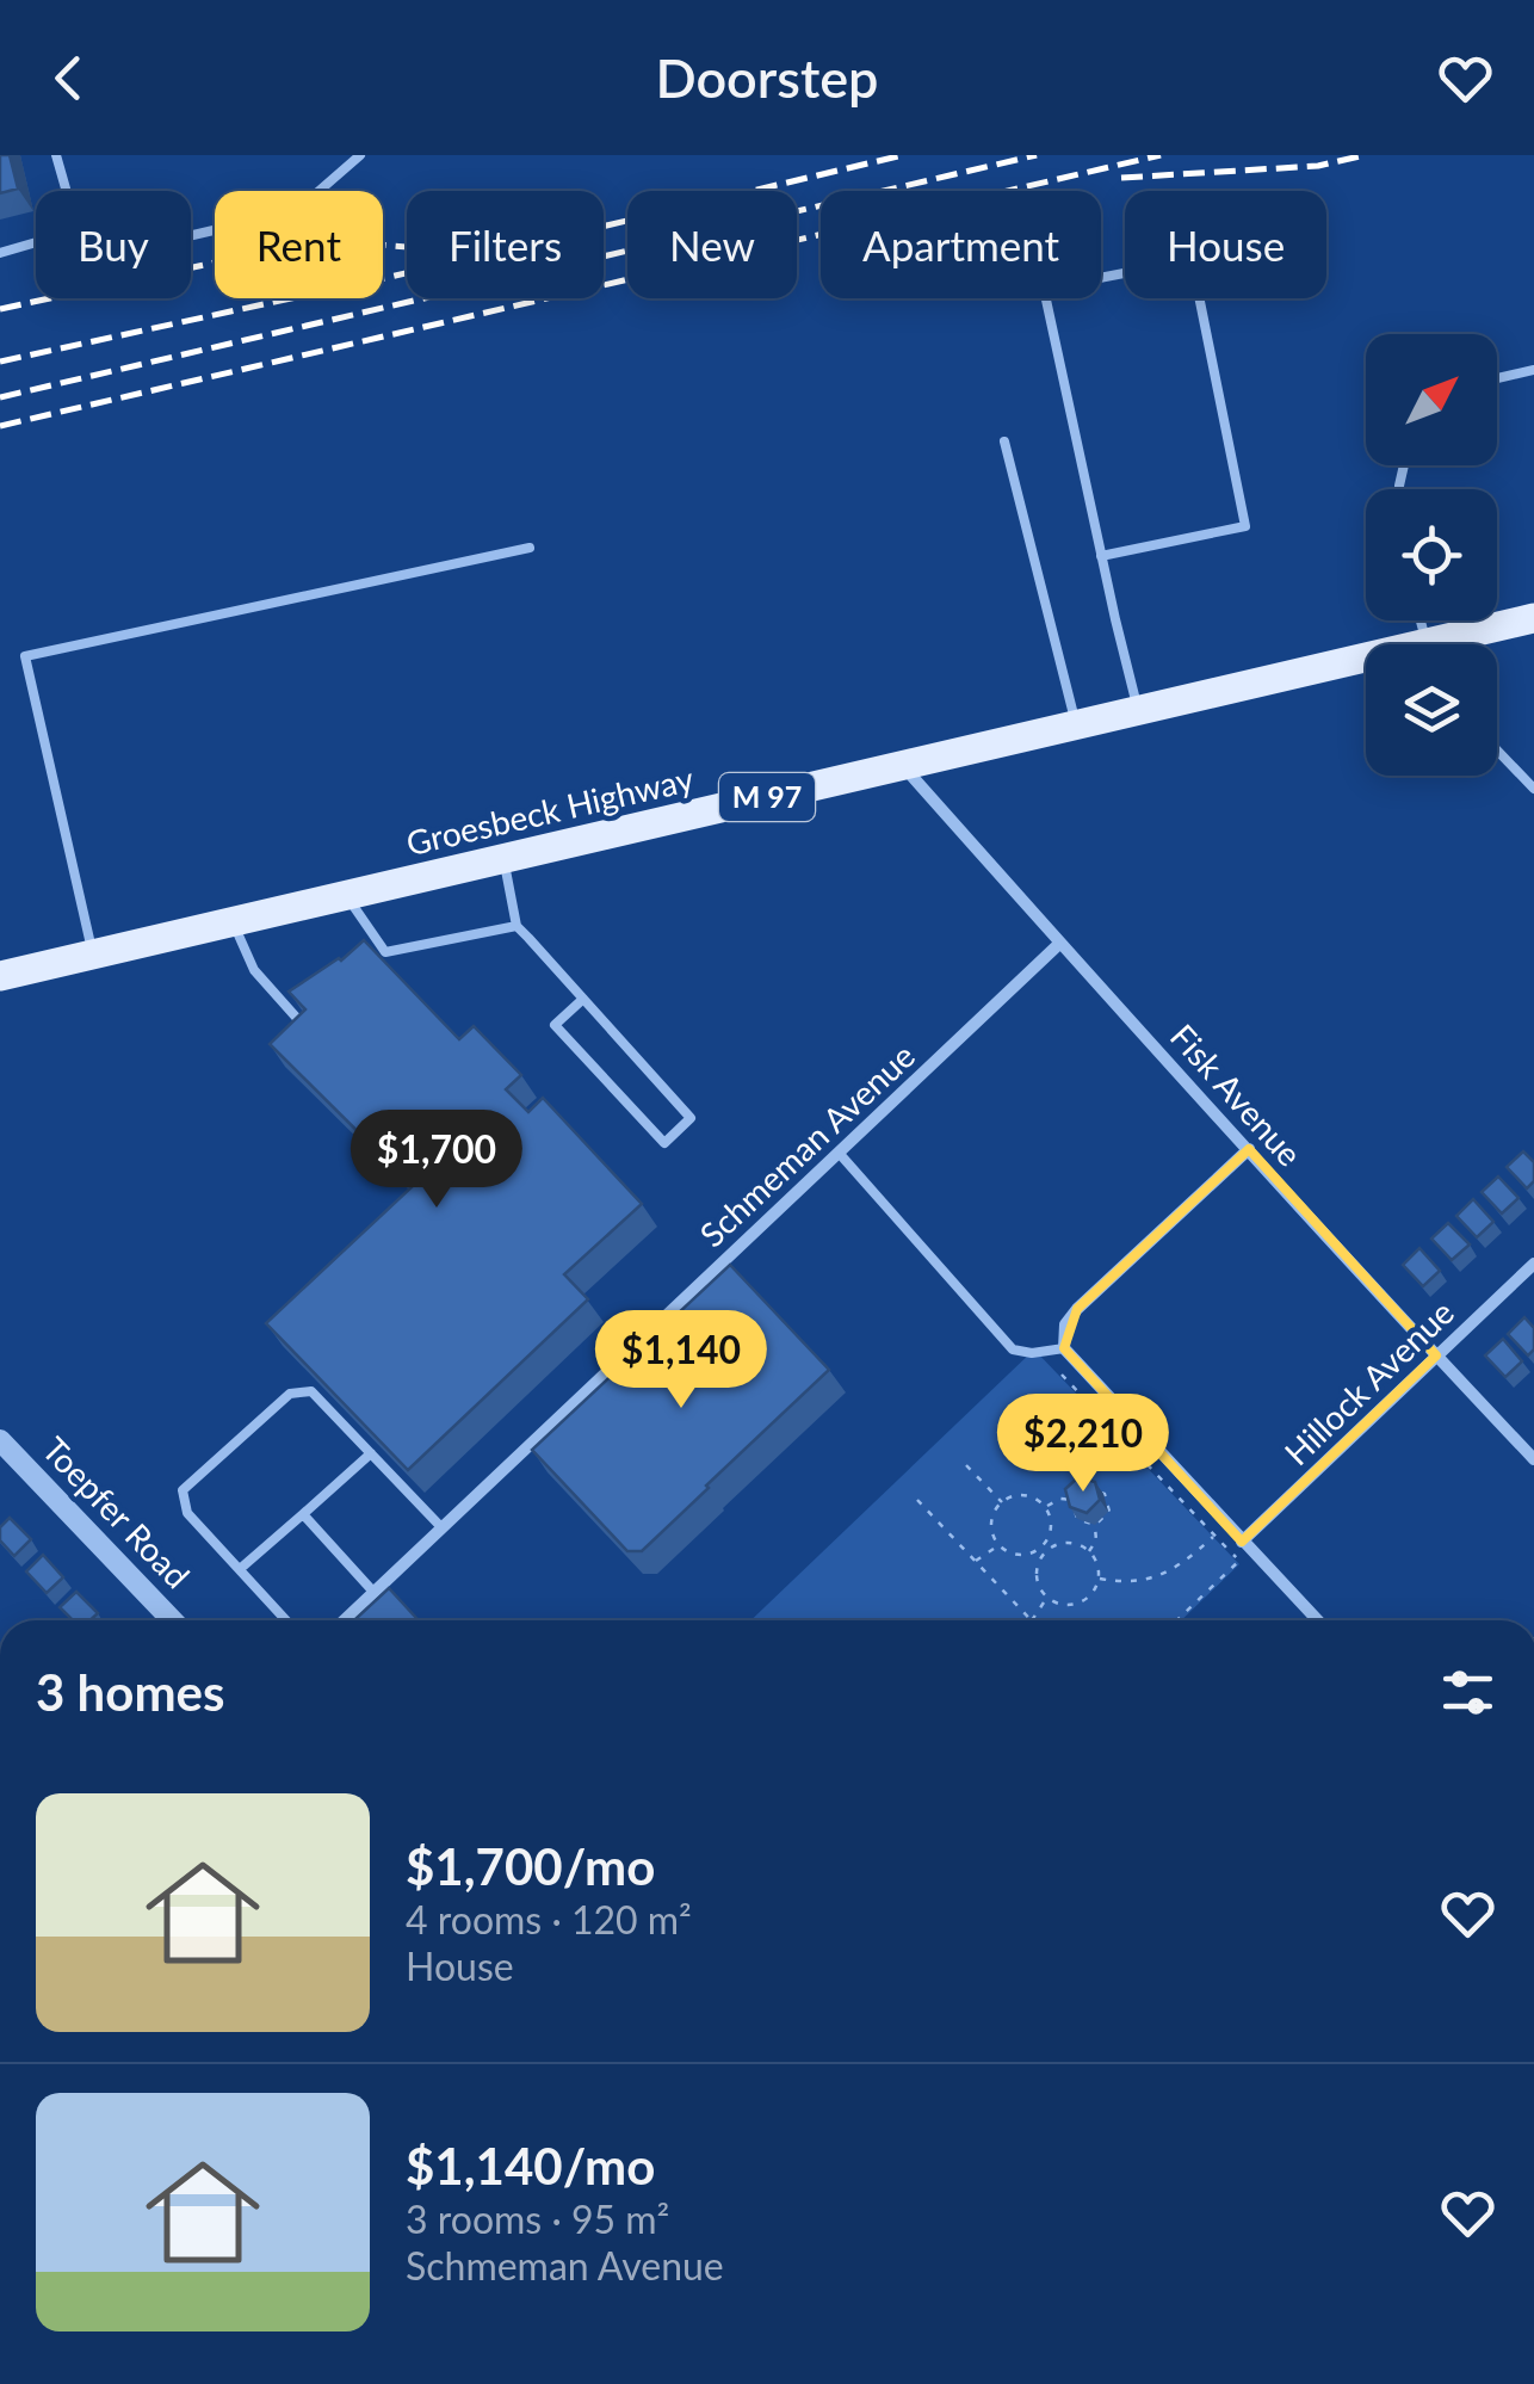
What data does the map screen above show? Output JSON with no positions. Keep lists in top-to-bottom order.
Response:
{
  "streets": {
    "main road": ["M 97", "Groesbeck Highway"],
    "street": [
      "Fisk Avenue",
      "Schmeman Avenue",
      "Hillock Avenue",
      "Toepfer Road"
    ]
  },
  "crossings": [
    ["Groesbeck Highway", "Fisk Avenue"],
    ["Fisk Avenue", "Schmeman Avenue"],
    ["Fisk Avenue", "Hillock Avenue"]
  ],
  "north": "top right",
  "page": {
    "header": "Doorstep",
    "chip": [
      "Buy",
      "Rent",
      "Filters",
      "New",
      "Apartment",
      "House"
    ],
    "price": ["$1,700", "$1,140", "$2,210"],
    "heading": "3 homes",
    "list": [
      {
        "name": "$1,700/mo",
        "note": "4 rooms · 120 m² · House"
      },
      {
        "name": "$1,140/mo",
        "note": "3 rooms · 95 m² · Schmeman Avenue"
      }
    ]
  }
}
